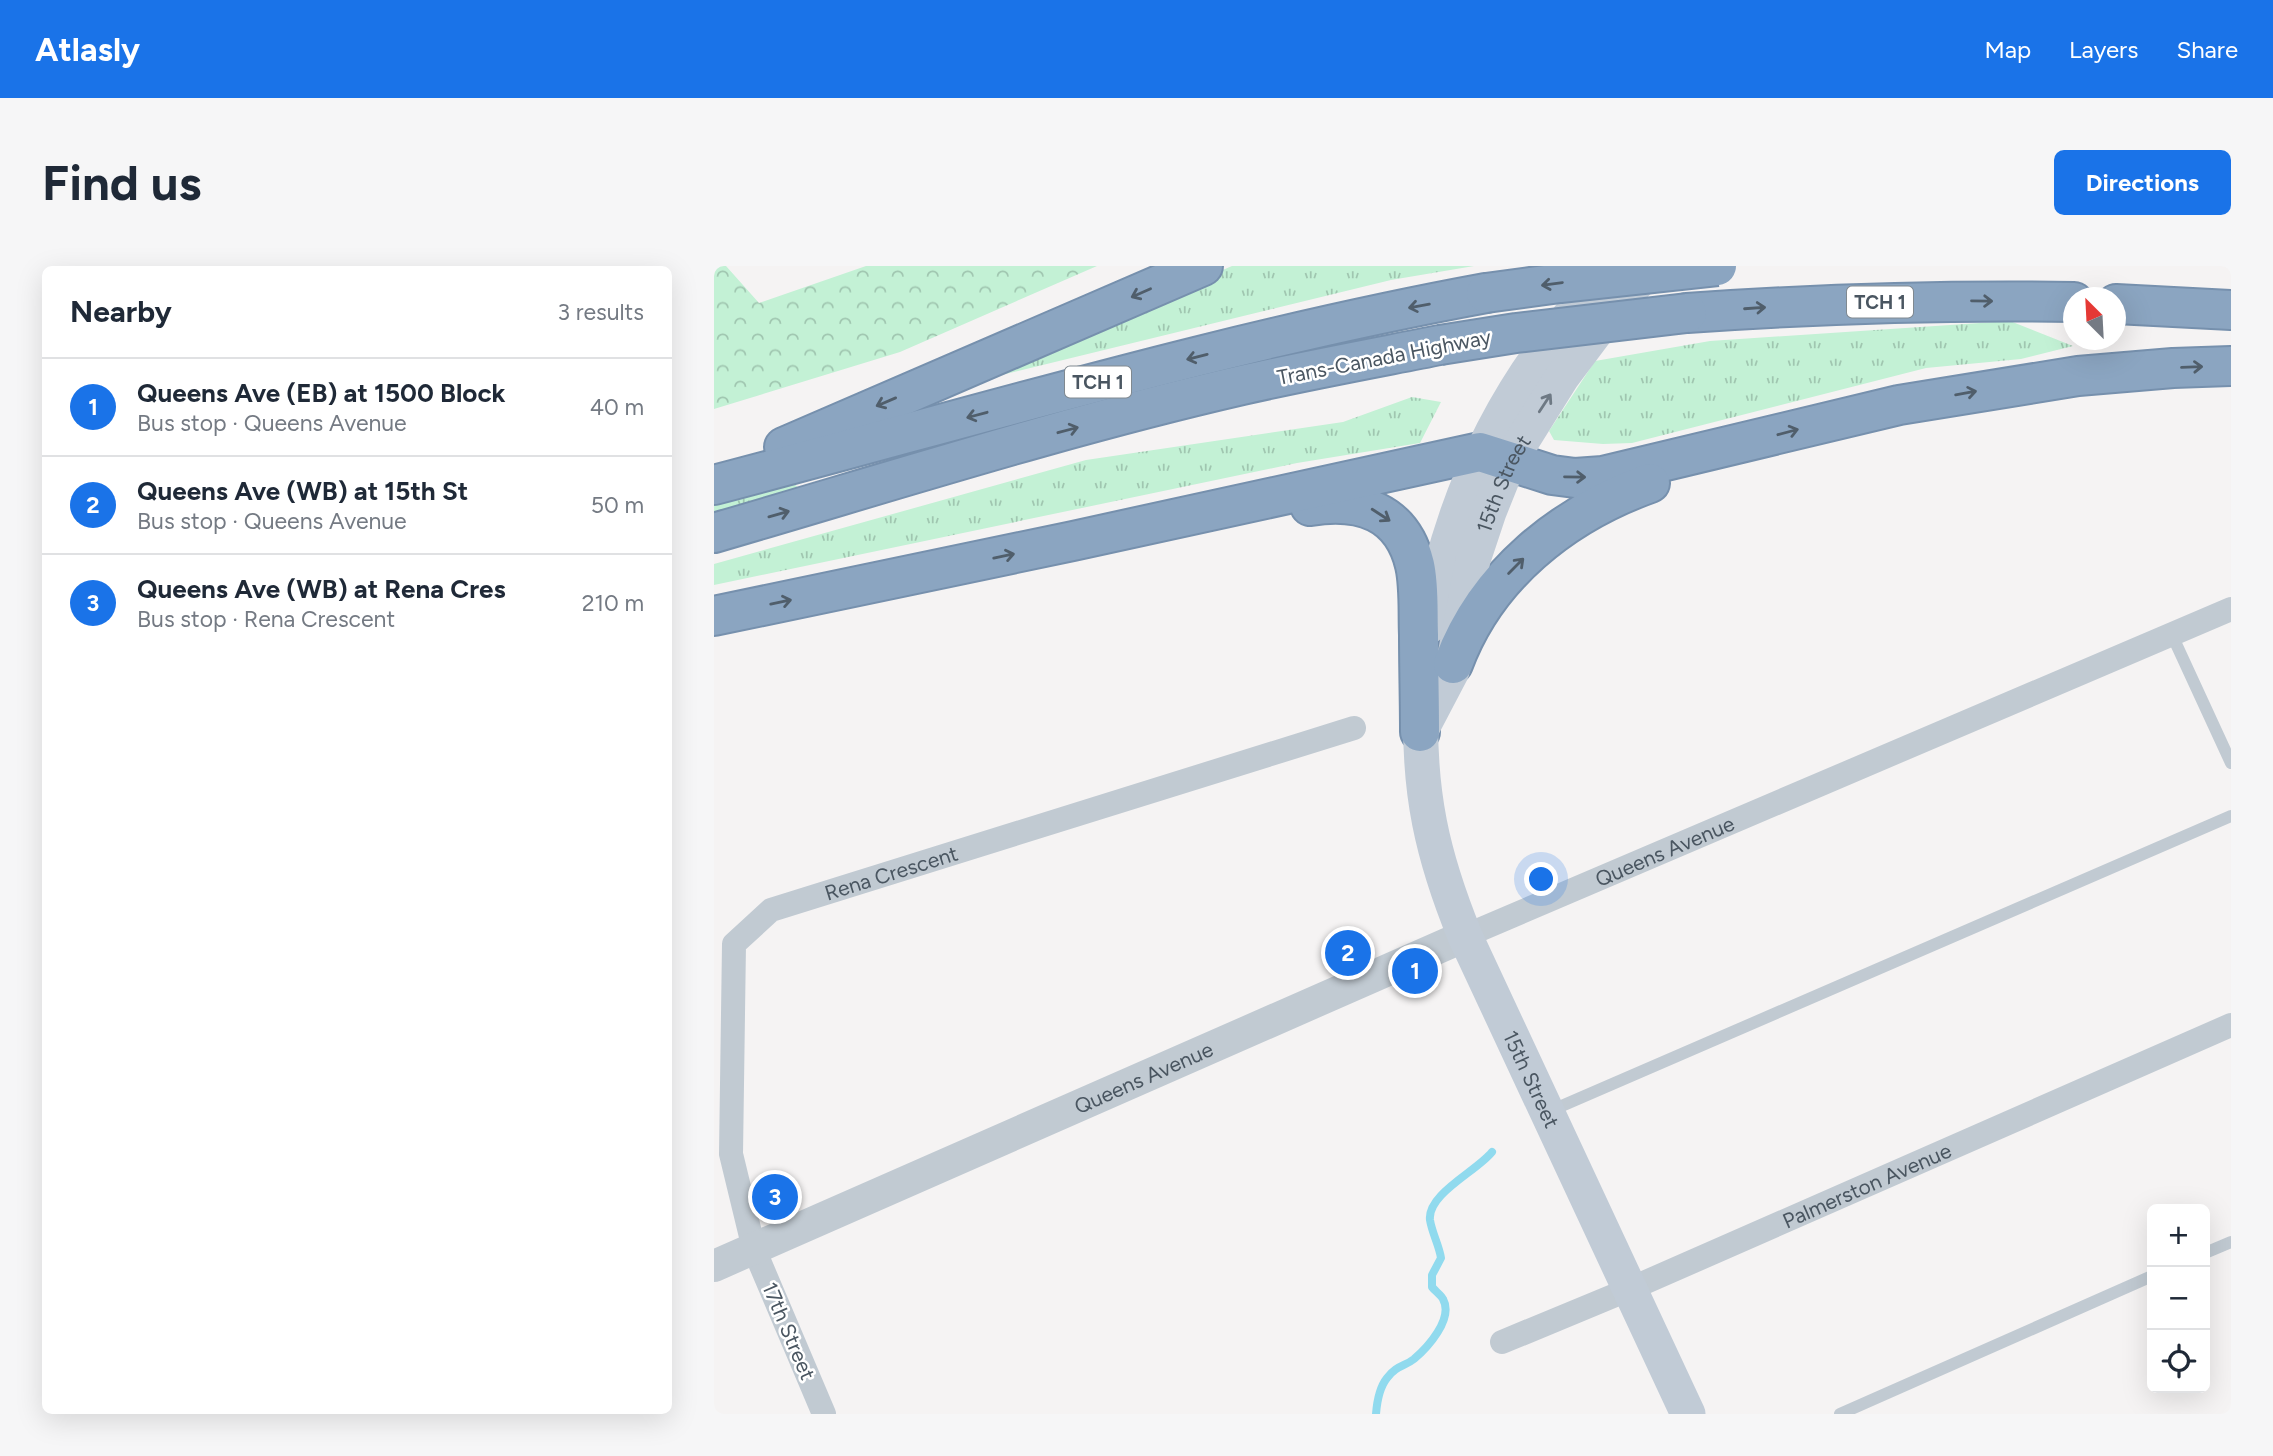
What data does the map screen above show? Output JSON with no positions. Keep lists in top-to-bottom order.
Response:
{
  "streets": {
    "highway": ["TCH 1", "Trans-Canada Highway"],
    "main road": ["15th Street"],
    "street": [
      "Queens Avenue",
      "Rena Crescent",
      "Palmerston Avenue",
      "17th Street"
    ]
  },
  "crossings": [
    ["15th Street", "Queens Avenue"],
    ["15th Street", "Palmerston Avenue"],
    ["Queens Avenue", "Rena Crescent"],
    ["Queens Avenue", "17th Street"],
    ["Rena Crescent", "17th Street"]
  ],
  "north": "top left",
  "page": {
    "header": "Atlasly",
    "nav": ["Map", "Layers", "Share"],
    "buttons": "Directions",
    "title": "Find us",
    "heading": ["Nearby", "3 results"],
    "list": [
      {
        "mark": "1",
        "name": "Queens Ave (EB) at 1500 Block",
        "note": "Bus stop · Queens Avenue",
        "value": "40 m"
      },
      {
        "mark": "2",
        "name": "Queens Ave (WB) at 15th St",
        "note": "Bus stop · Queens Avenue",
        "value": "50 m"
      },
      {
        "mark": "3",
        "name": "Queens Ave (WB) at Rena Cres",
        "note": "Bus stop · Rena Crescent",
        "value": "210 m"
      }
    ],
    "pins": ["2", "1", "3"],
    "map_buttons": ["+", "−"]
  }
}
